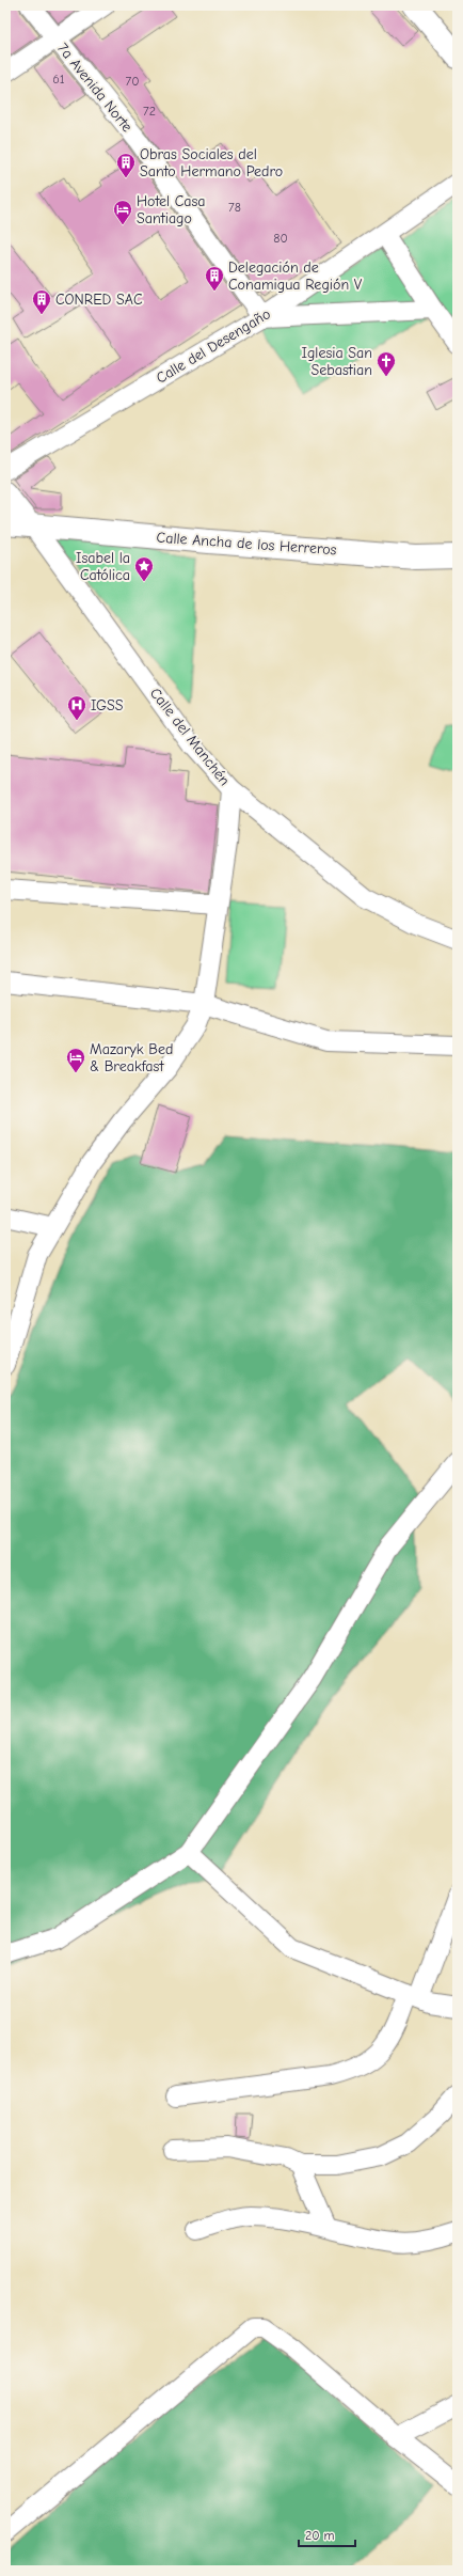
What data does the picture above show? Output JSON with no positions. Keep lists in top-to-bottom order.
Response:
{
  "streets": {
    "main road": ["Calle Ancha de los Herreros"],
    "street": ["7a Avenida Norte", "Calle del Desengaño", "Calle del Manchén"]
  },
  "crossings": [
    ["7a Avenida Norte", "Calle del Desengaño"],
    ["Calle Ancha de los Herreros", "Calle del Manchén"]
  ],
  "places": {
    "building": ["Obras Sociales del Santo Hermano Pedro", "Delegación de Conamigua Región V", "CONRED SAC"],
    "hotel": ["Hotel Casa Santiago", "Mazaryk Bed & Breakfast"],
    "church": ["Iglesia San Sebastian"],
    "place": ["Isabel la Católica"],
    "hospital": ["IGSS"]
  },
  "house_numbers": [
    "61",
    "70",
    "72",
    "78",
    "80"
  ],
  "scale_bar": "20 m"
}
